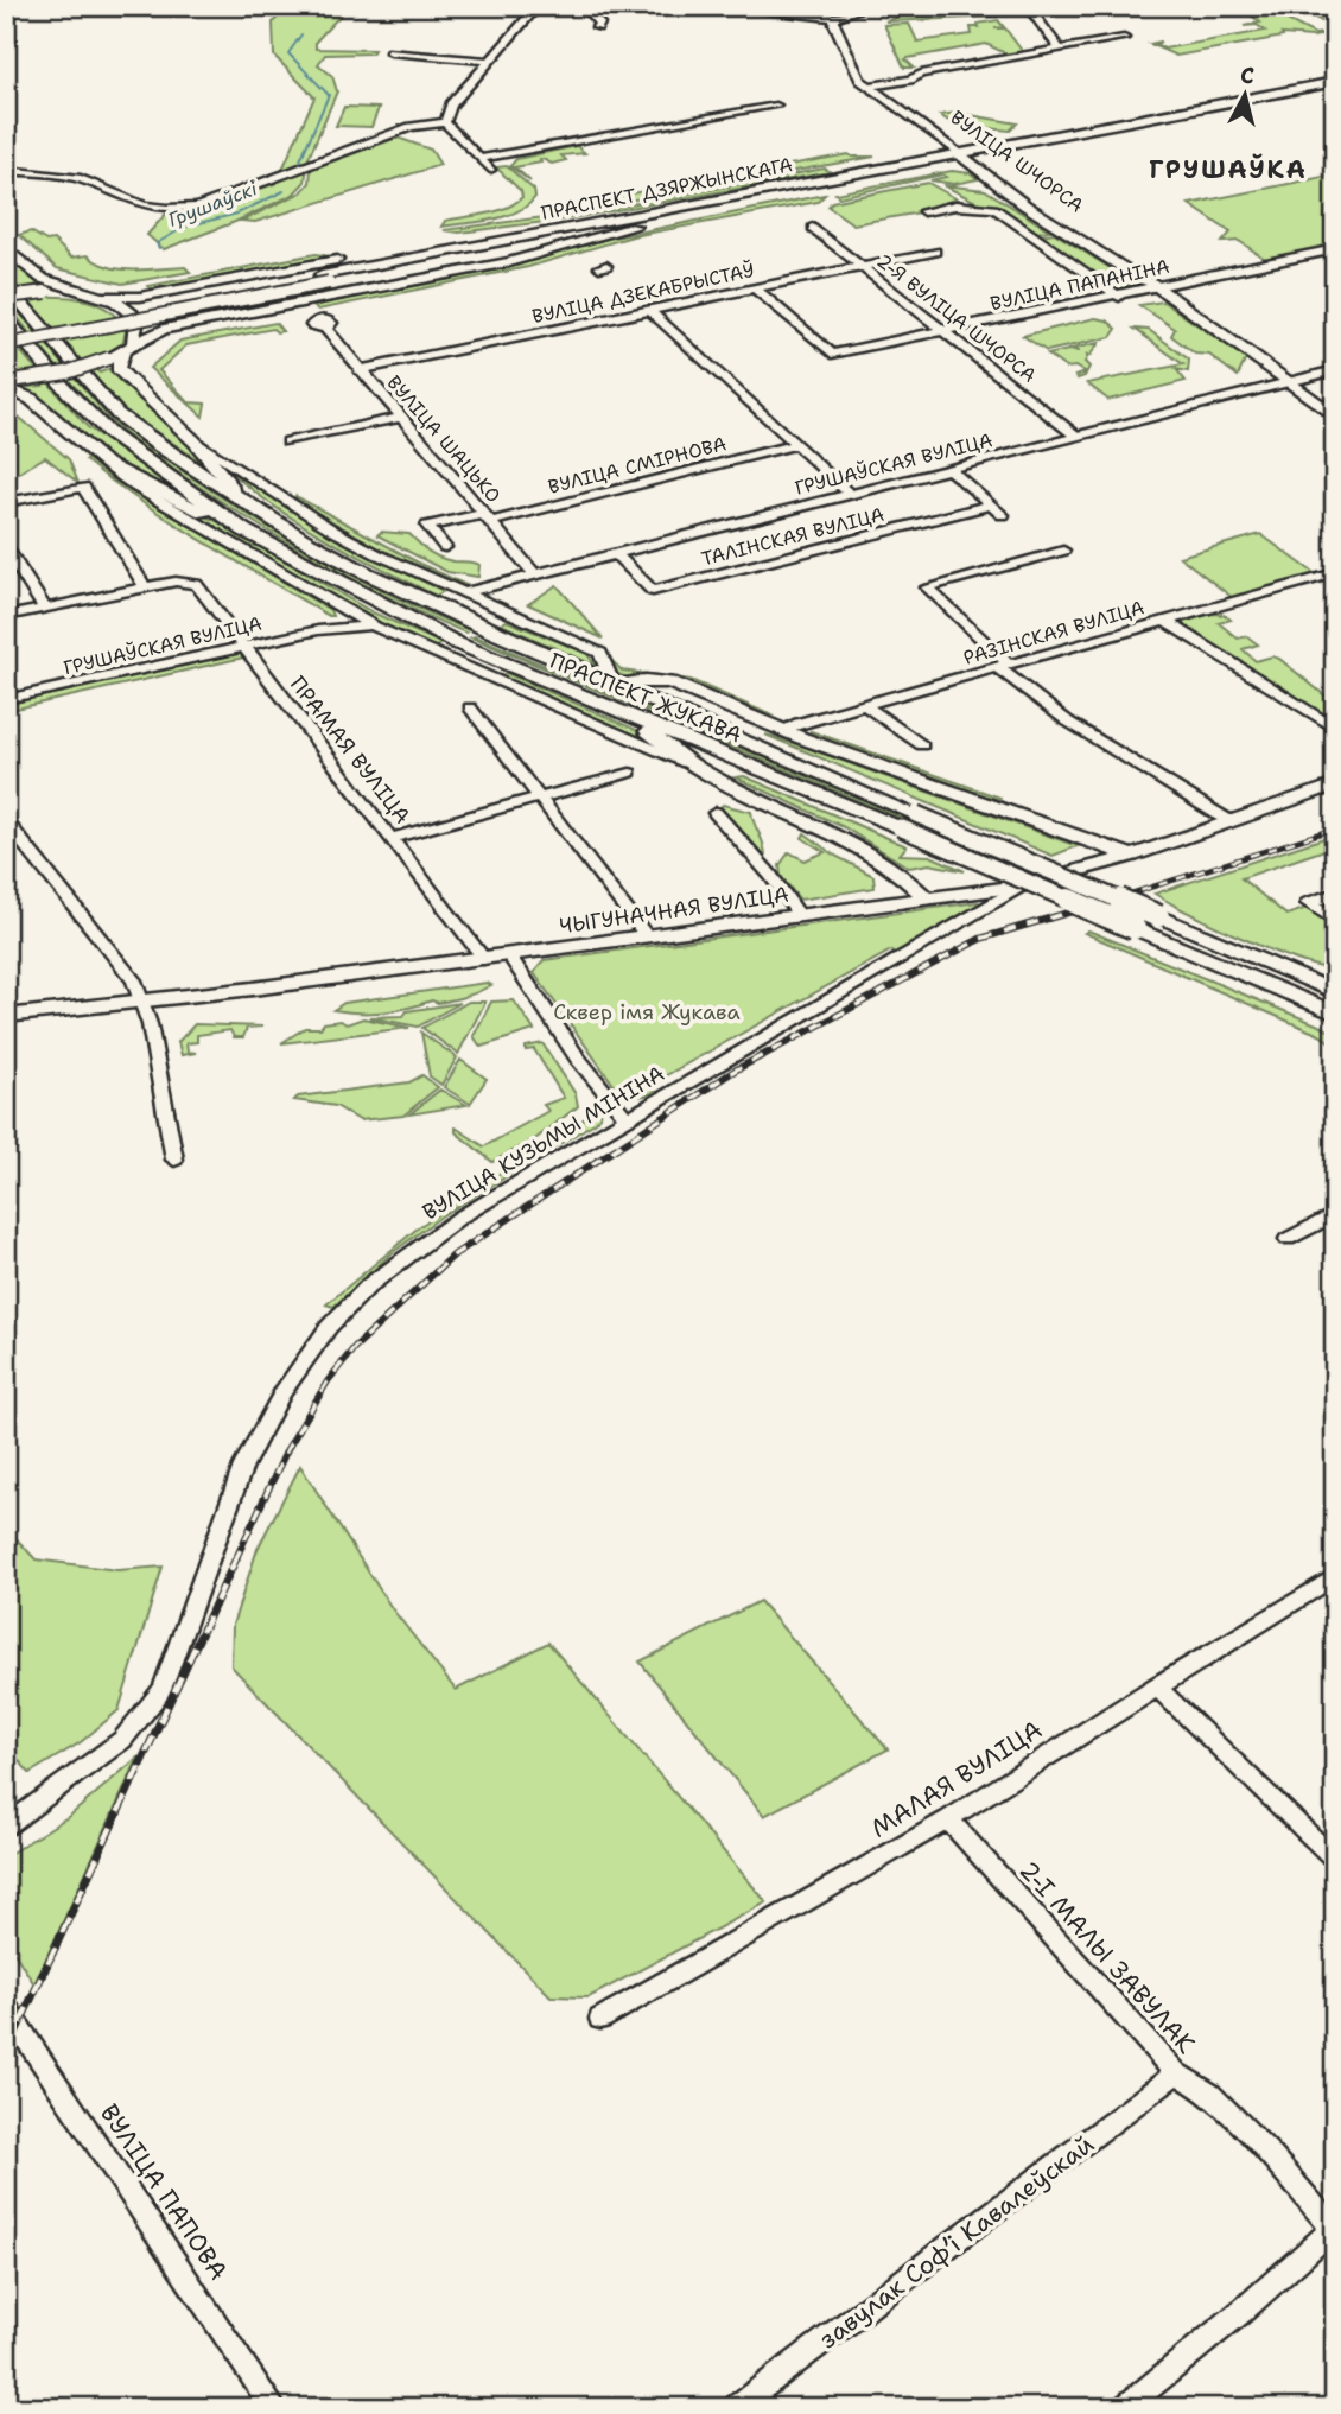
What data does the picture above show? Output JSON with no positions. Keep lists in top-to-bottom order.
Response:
{
  "streets": {
    "main road": [
      "ВУЛІЦА ШЧОРСА",
      "ПРАСПЕКТ ДЗЯРЖЫНСКАГА",
      "ПРАСПЕКТ ЖУКАВА",
      "ЧЫГУНАЧНАЯ ВУЛІЦА"
    ],
    "street": [
      "ВУЛІЦА ПАПАНІНА",
      "ВУЛІЦА ДЗЕКАБРЫСТАЎ",
      "2-Я ВУЛІЦА ШЧОРСА",
      "ВУЛІЦА ШАЦЬКО",
      "ГРУШАЎСКАЯ ВУЛІЦА",
      "ВУЛІЦА СМІРНОВА",
      "ТАЛІНСКАЯ ВУЛІЦА",
      "РАЗІНСКАЯ ВУЛІЦА",
      "ПРАМАЯ ВУЛІЦА",
      "ВУЛІЦА КУЗЬМЫ МІНІНА",
      "МАЛАЯ ВУЛІЦА",
      "2-І МАЛЫ ЗАВУЛАК",
      "ВУЛІЦА ПАПОВА",
      "завулак Софʼі Кавалеўскай"
    ]
  },
  "crossings": [
    ["ВУЛІЦА ШЧОРСА", "ПРАСПЕКТ ДЗЯРЖЫНСКАГА"],
    ["ВУЛІЦА ШЧОРСА", "ВУЛІЦА ПАПАНІНА"],
    ["ВУЛІЦА ШЧОРСА", "ГРУШАЎСКАЯ ВУЛІЦА"],
    ["ВУЛІЦА ПАПАНІНА", "ВУЛІЦА ДЗЕКАБРЫСТАЎ"],
    ["ВУЛІЦА ПАПАНІНА", "2-Я ВУЛІЦА ШЧОРСА"],
    ["ВУЛІЦА ДЗЕКАБРЫСТАЎ", "2-Я ВУЛІЦА ШЧОРСА"],
    ["ВУЛІЦА ДЗЕКАБРЫСТАЎ", "ВУЛІЦА ШАЦЬКО"],
    ["2-Я ВУЛІЦА ШЧОРСА", "ГРУШАЎСКАЯ ВУЛІЦА"],
    ["ВУЛІЦА ШАЦЬКО", "ГРУШАЎСКАЯ ВУЛІЦА"],
    ["ВУЛІЦА ШАЦЬКО", "ВУЛІЦА СМІРНОВА"],
    ["ГРУШАЎСКАЯ ВУЛІЦА", "ТАЛІНСКАЯ ВУЛІЦА"],
    ["ГРУШАЎСКАЯ ВУЛІЦА", "ПРАСПЕКТ ЖУКАВА"],
    ["ГРУШАЎСКАЯ ВУЛІЦА", "ПРАМАЯ ВУЛІЦА"],
    ["ПРАМАЯ ВУЛІЦА", "ЧЫГУНАЧНАЯ ВУЛІЦА"],
    ["ЧЫГУНАЧНАЯ ВУЛІЦА", "ВУЛІЦА КУЗЬМЫ МІНІНА"],
    ["МАЛАЯ ВУЛІЦА", "2-І МАЛЫ ЗАВУЛАК"],
    ["2-І МАЛЫ ЗАВУЛАК", "завулак Софʼі Кавалеўскай"]
  ],
  "districts": ["ГРУШАЎКА"],
  "water": ["Грушаўскі"],
  "parks": ["Сквер імя Жукава"],
  "north": "top"
}
